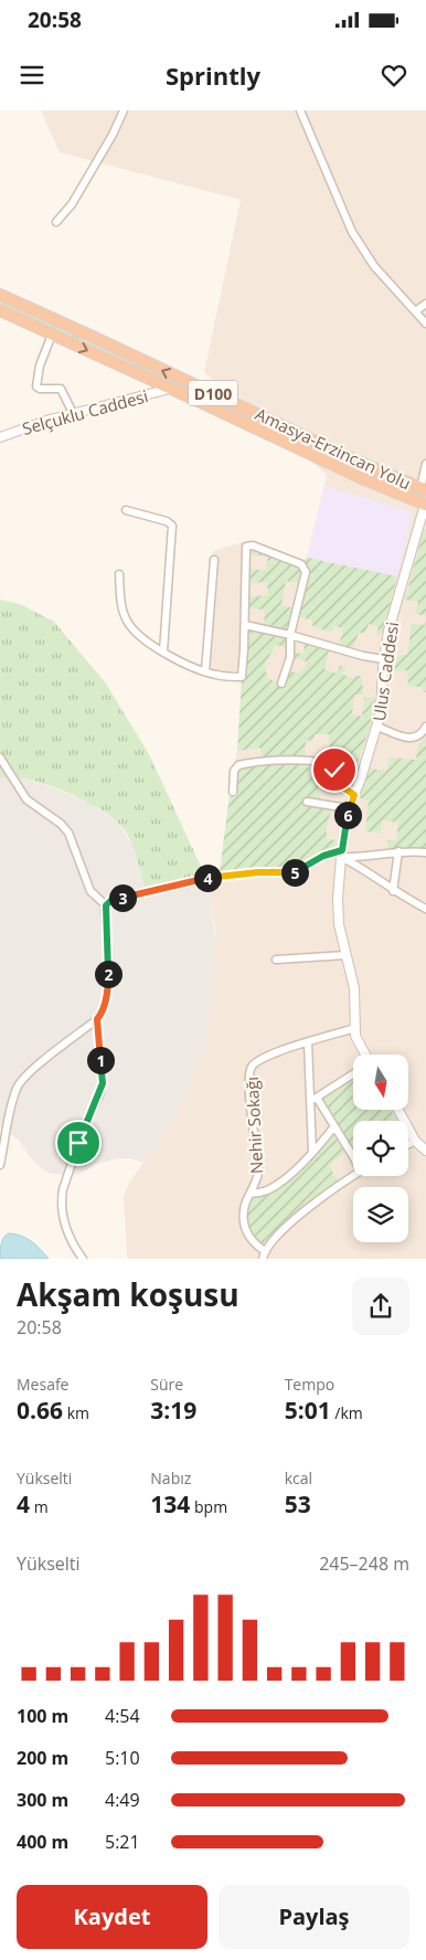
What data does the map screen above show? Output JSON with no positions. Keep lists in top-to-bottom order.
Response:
{
  "streets": {
    "highway": ["D100", "Amasya-Erzincan Yolu"],
    "street": ["Selçuklu Caddesi", "Ulus Caddesi", "Nehir Sokağı"]
  },
  "crossings": [
    ["Selçuklu Caddesi", "Amasya-Erzincan Yolu"],
    ["Amasya-Erzincan Yolu", "Ulus Caddesi"],
    ["Ulus Caddesi", "Nehir Sokağı"]
  ],
  "north": "bottom",
  "page": {
    "status": "20:58",
    "header": "Sprintly",
    "pins": [
      "6",
      "5",
      "4",
      "3",
      "2",
      "1"
    ],
    "heading": ["Akşam koşusu", "20:58"],
    "stats": [
      ["Mesafe", "0.66 km"],
      ["Süre", "3:19"],
      ["Tempo", "5:01 /km"],
      ["Yükselti", "4 m"],
      ["Nabız", "134 bpm"],
      ["kcal", "53"]
    ],
    "chart": ["Yükselti", "245–248 m"],
    "list": [
      {
        "name": "100 m",
        "note": "4:54"
      },
      {
        "name": "200 m",
        "note": "5:10"
      },
      {
        "name": "300 m",
        "note": "4:49"
      },
      {
        "name": "400 m",
        "note": "5:21"
      }
    ],
    "buttons": ["Kaydet", "Paylaş"]
  }
}
